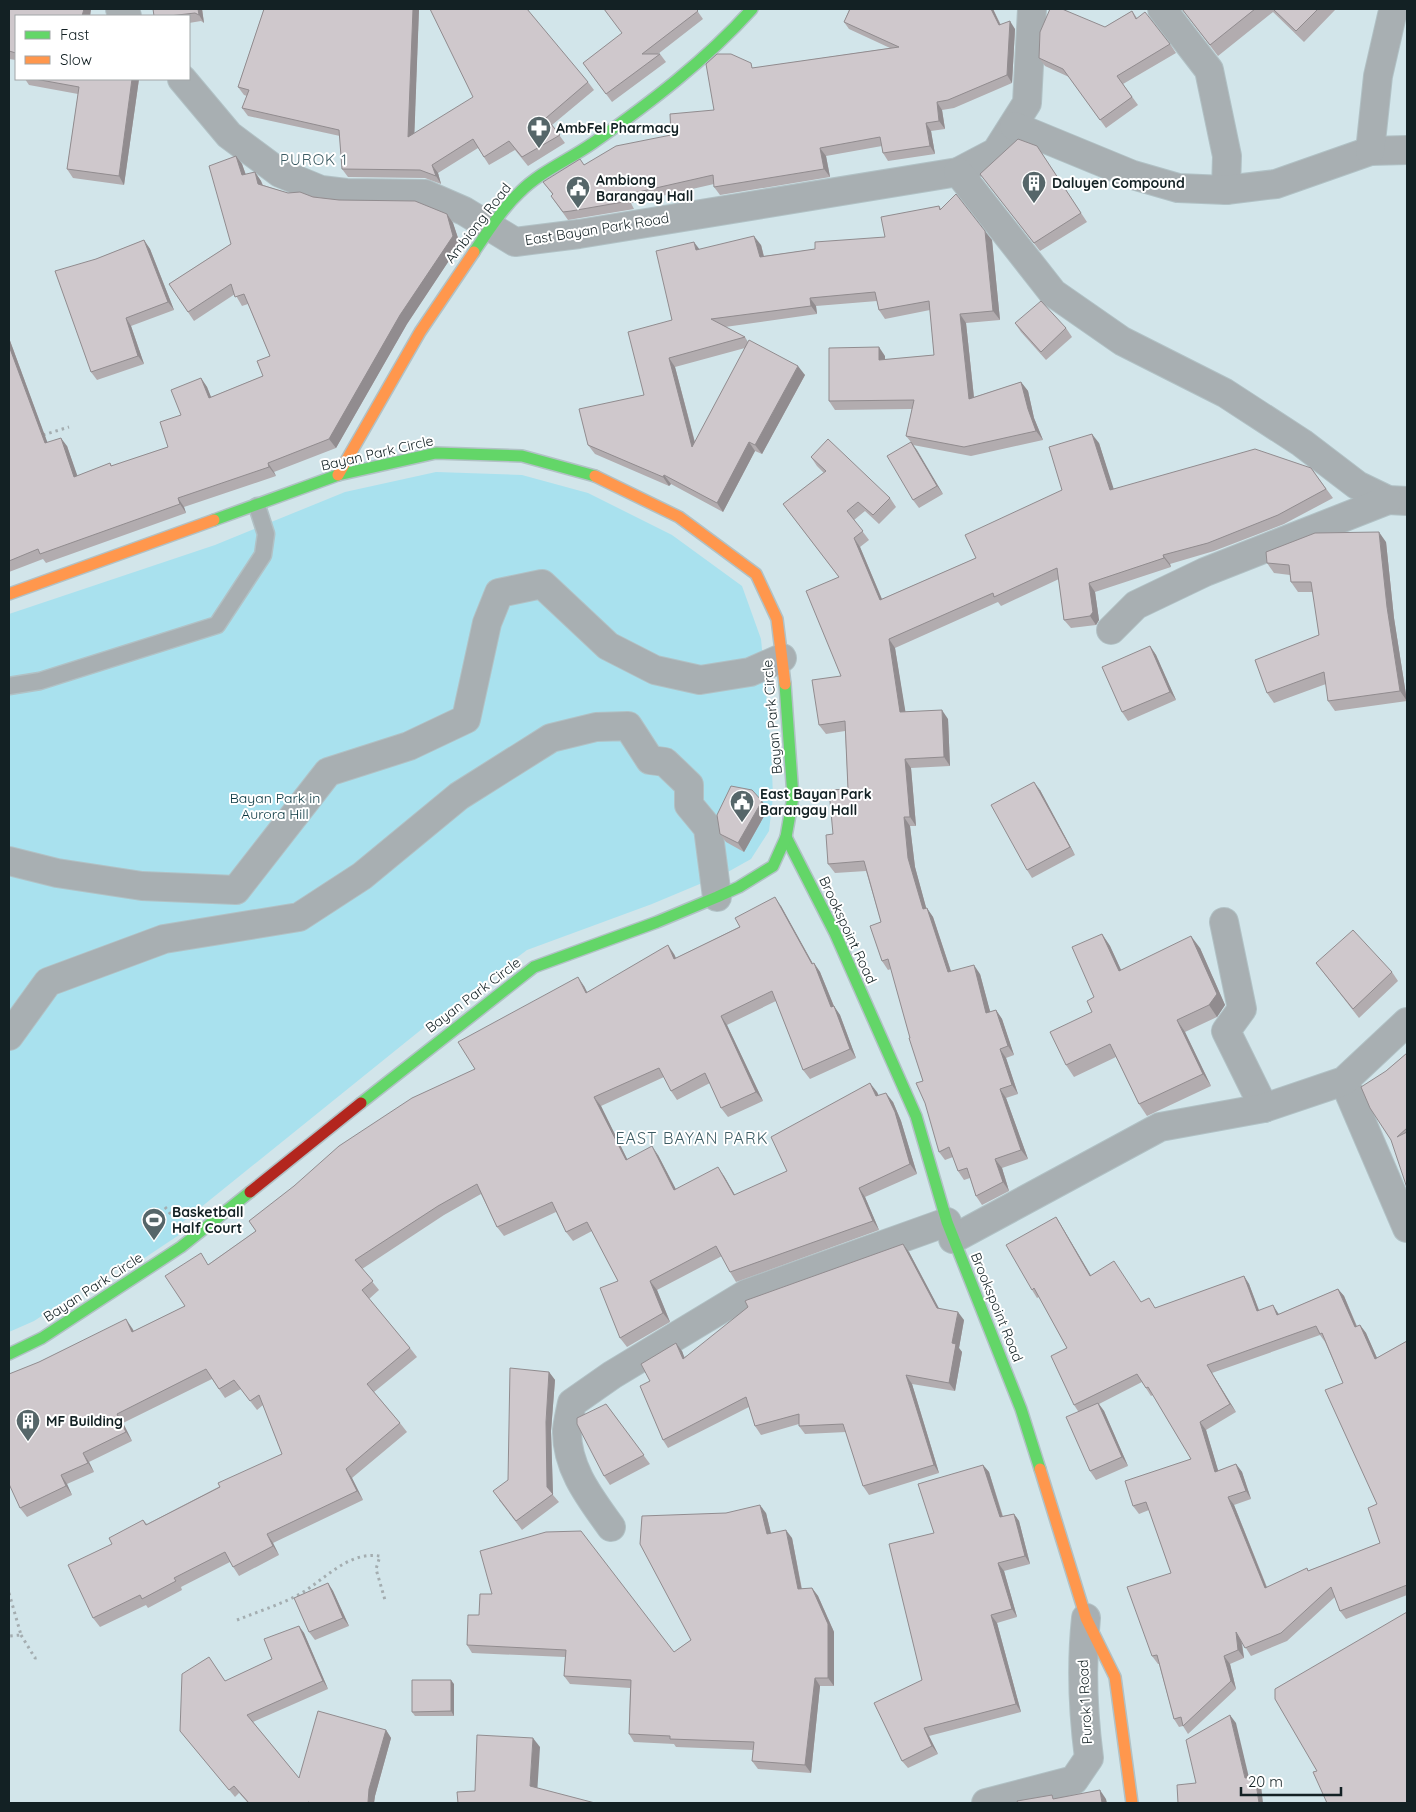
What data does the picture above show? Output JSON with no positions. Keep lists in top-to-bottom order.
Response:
{
  "streets": {
    "street": [
      "Ambiong Road",
      "East Bayan Park Road",
      "Bayan Park Circle",
      "Brookspoint Road",
      "Purok 1 Road"
    ]
  },
  "crossings": [
    ["Ambiong Road", "East Bayan Park Road"],
    ["Ambiong Road", "Bayan Park Circle"],
    ["Bayan Park Circle", "Brookspoint Road"],
    ["Brookspoint Road", "Purok 1 Road"]
  ],
  "districts": ["PUROK 1", "EAST BAYAN PARK"],
  "parks": ["Bayan Park in Aurora Hill"],
  "places": {
    "pharmacy": ["AmbFel Pharmacy"],
    "building": ["Daluyen Compound", "MF Building"],
    "public building": ["Ambiong Barangay Hall", "East Bayan Park Barangay Hall"],
    "sports": ["Basketball Half Court"]
  },
  "legend": ["Fast", "Slow"],
  "scale_bar": "20 m"
}
